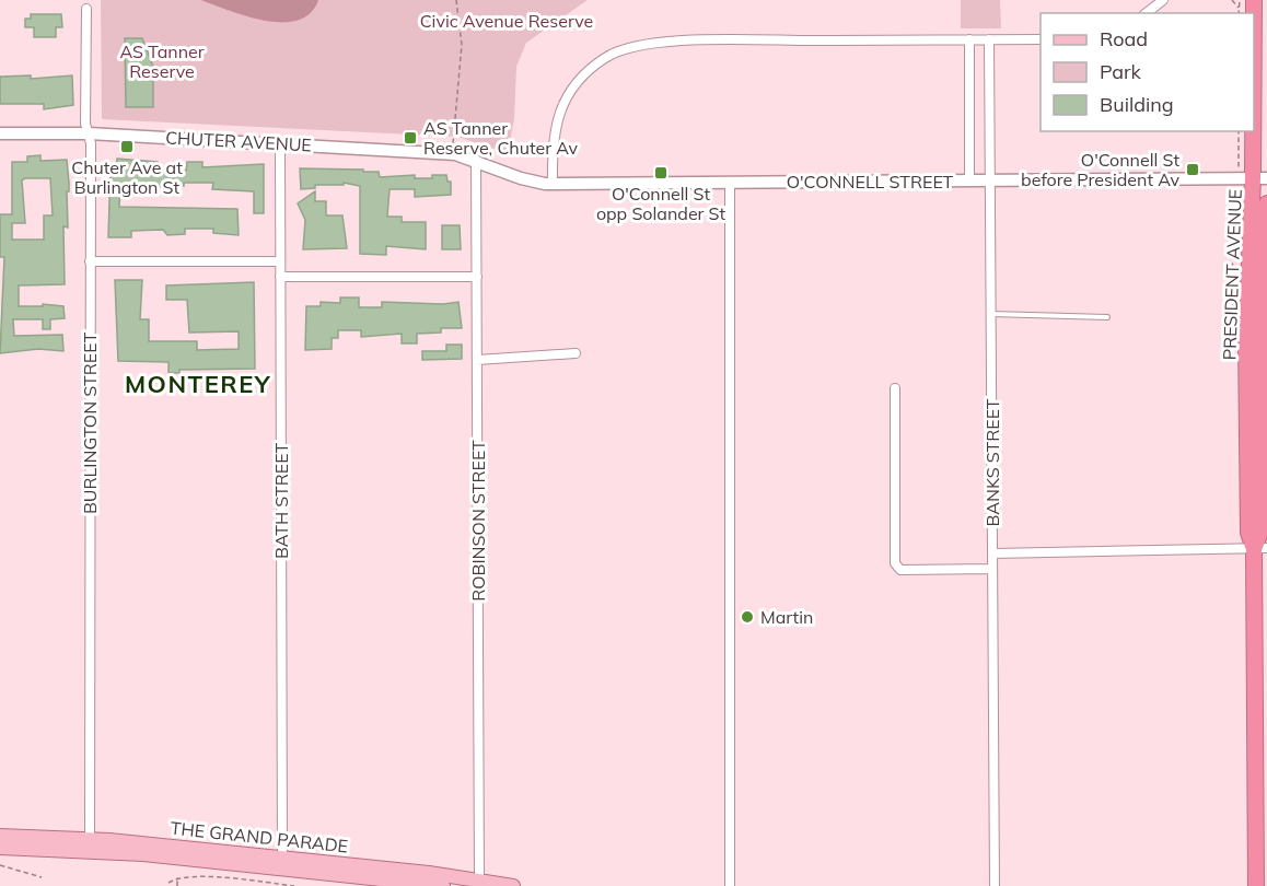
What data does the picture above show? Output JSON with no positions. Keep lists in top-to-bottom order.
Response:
{
  "streets": {
    "highway": ["PRESIDENT AVENUE"],
    "main road": ["CHUTER AVENUE", "O'CONNELL STREET", "THE GRAND PARADE"],
    "street": [
      "BURLINGTON STREET",
      "BANKS STREET",
      "BATH STREET",
      "ROBINSON STREET"
    ]
  },
  "crossings": [
    ["CHUTER AVENUE", "O'CONNELL STREET"],
    ["CHUTER AVENUE", "BURLINGTON STREET"],
    ["CHUTER AVENUE", "BATH STREET"],
    ["CHUTER AVENUE", "ROBINSON STREET"],
    ["O'CONNELL STREET", "PRESIDENT AVENUE"],
    ["O'CONNELL STREET", "BANKS STREET"],
    ["O'CONNELL STREET", "ROBINSON STREET"],
    ["BURLINGTON STREET", "THE GRAND PARADE"],
    ["BATH STREET", "THE GRAND PARADE"],
    ["ROBINSON STREET", "THE GRAND PARADE"]
  ],
  "districts": ["MONTEREY"],
  "parks": ["Civic Avenue Reserve", "AS Tanner Reserve"],
  "places": {
    "transit": [
      "AS Tanner Reserve, Chuter Av",
      "Chuter Ave at Burlington St",
      "O'Connell St before President Av",
      "O'Connell St opp Solander St"
    ],
    "other": ["Martin"]
  },
  "legend": ["Road", "Park", "Building"]
}
